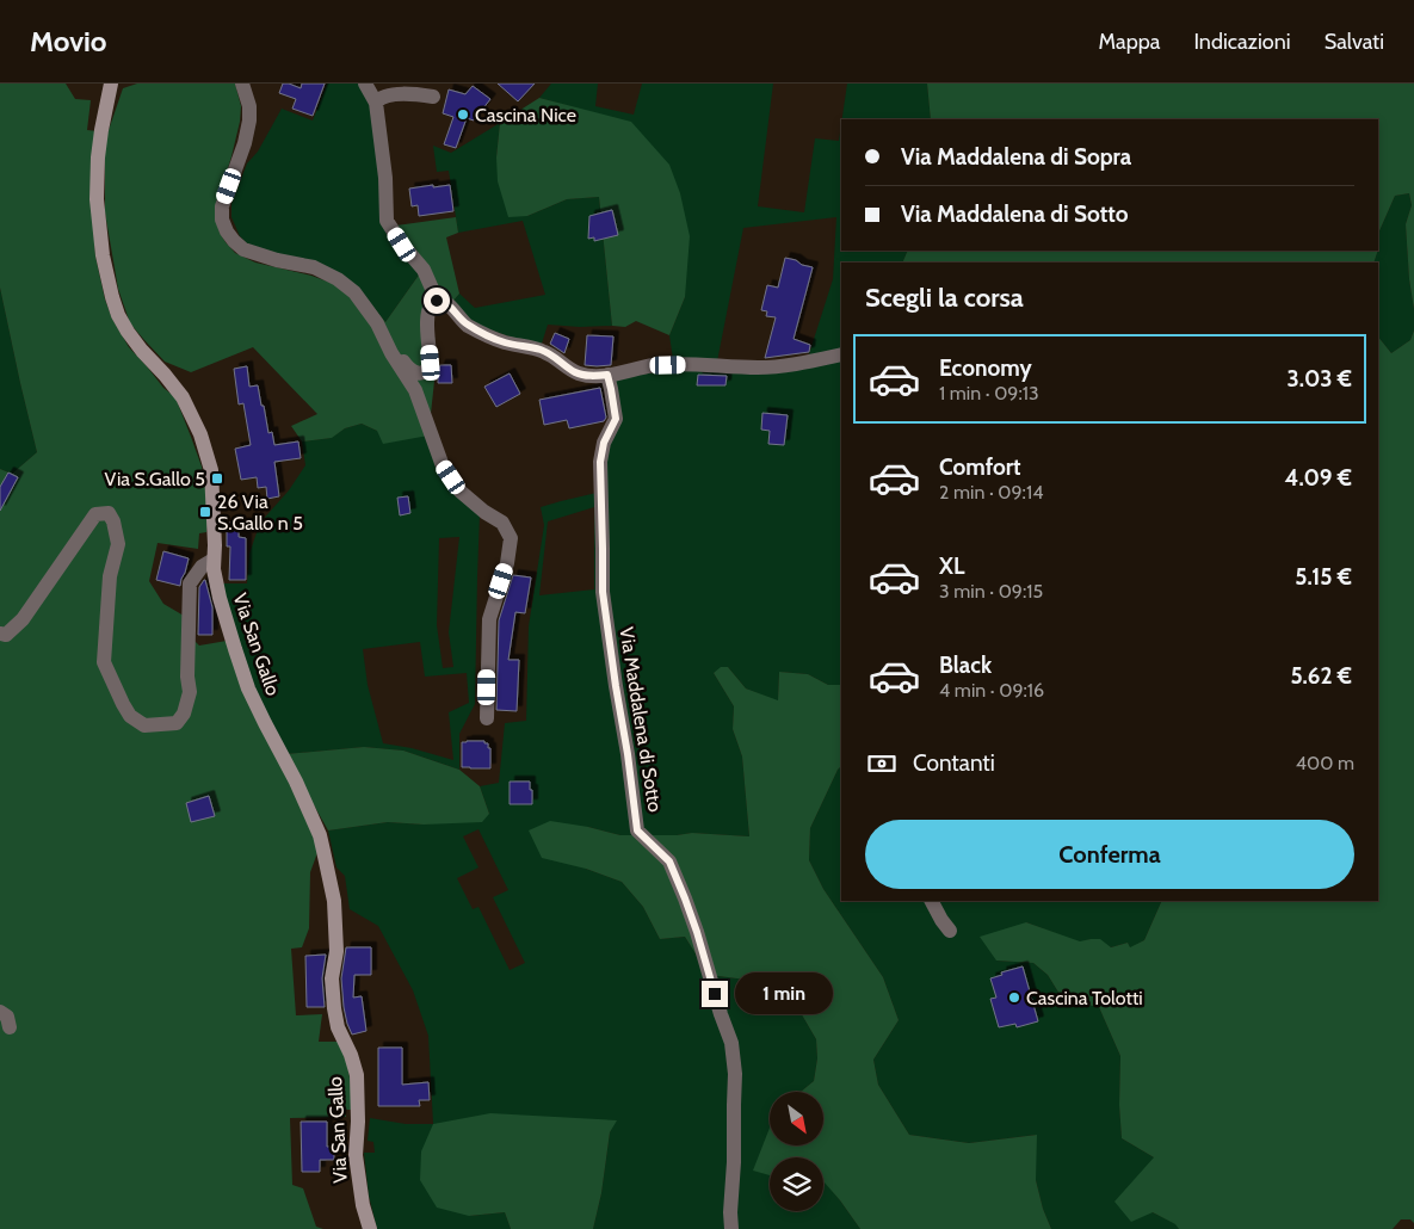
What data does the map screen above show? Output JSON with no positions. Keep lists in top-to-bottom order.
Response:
{
  "streets": {
    "street": ["Via San Gallo", "Via Maddalena di Sotto"]
  },
  "places": {
    "other": ["Cascina Nice", "Cascina Tolotti"],
    "transit": ["Via S.Gallo 5", "26 Via S.Gallo n 5"]
  },
  "north": "bottom right",
  "page": {
    "header": "Movio",
    "nav": ["Mappa", "Indicazioni", "Salvati"],
    "banner": ["Via Maddalena di Sopra", "Via Maddalena di Sotto"],
    "heading": "Scegli la corsa",
    "list": [
      {
        "name": "Economy",
        "note": "1 min · 09:13",
        "value": "3.03 €"
      },
      {
        "name": "Comfort",
        "note": "2 min · 09:14",
        "value": "4.09 €"
      },
      {
        "name": "XL",
        "note": "3 min · 09:15",
        "value": "5.15 €"
      },
      {
        "name": "Black",
        "note": "4 min · 09:16",
        "value": "5.62 €"
      }
    ],
    "pay": ["Contanti", "400 m"],
    "buttons": "Conferma",
    "bubble": "1 min"
  }
}
